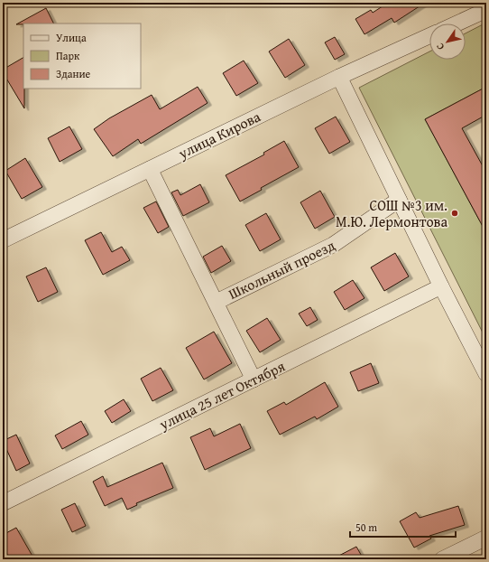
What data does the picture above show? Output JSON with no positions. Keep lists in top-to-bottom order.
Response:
{
  "streets": {
    "street": ["улица Кирова", "Школьный проезд", "улица 25 лет Октября"]
  },
  "places": ["СОШ №3 им. М.Ю. Лермонтова"],
  "legend": ["Улица", "Парк", "Здание"],
  "scale_bar": "50 m",
  "north": "bottom left"
}
